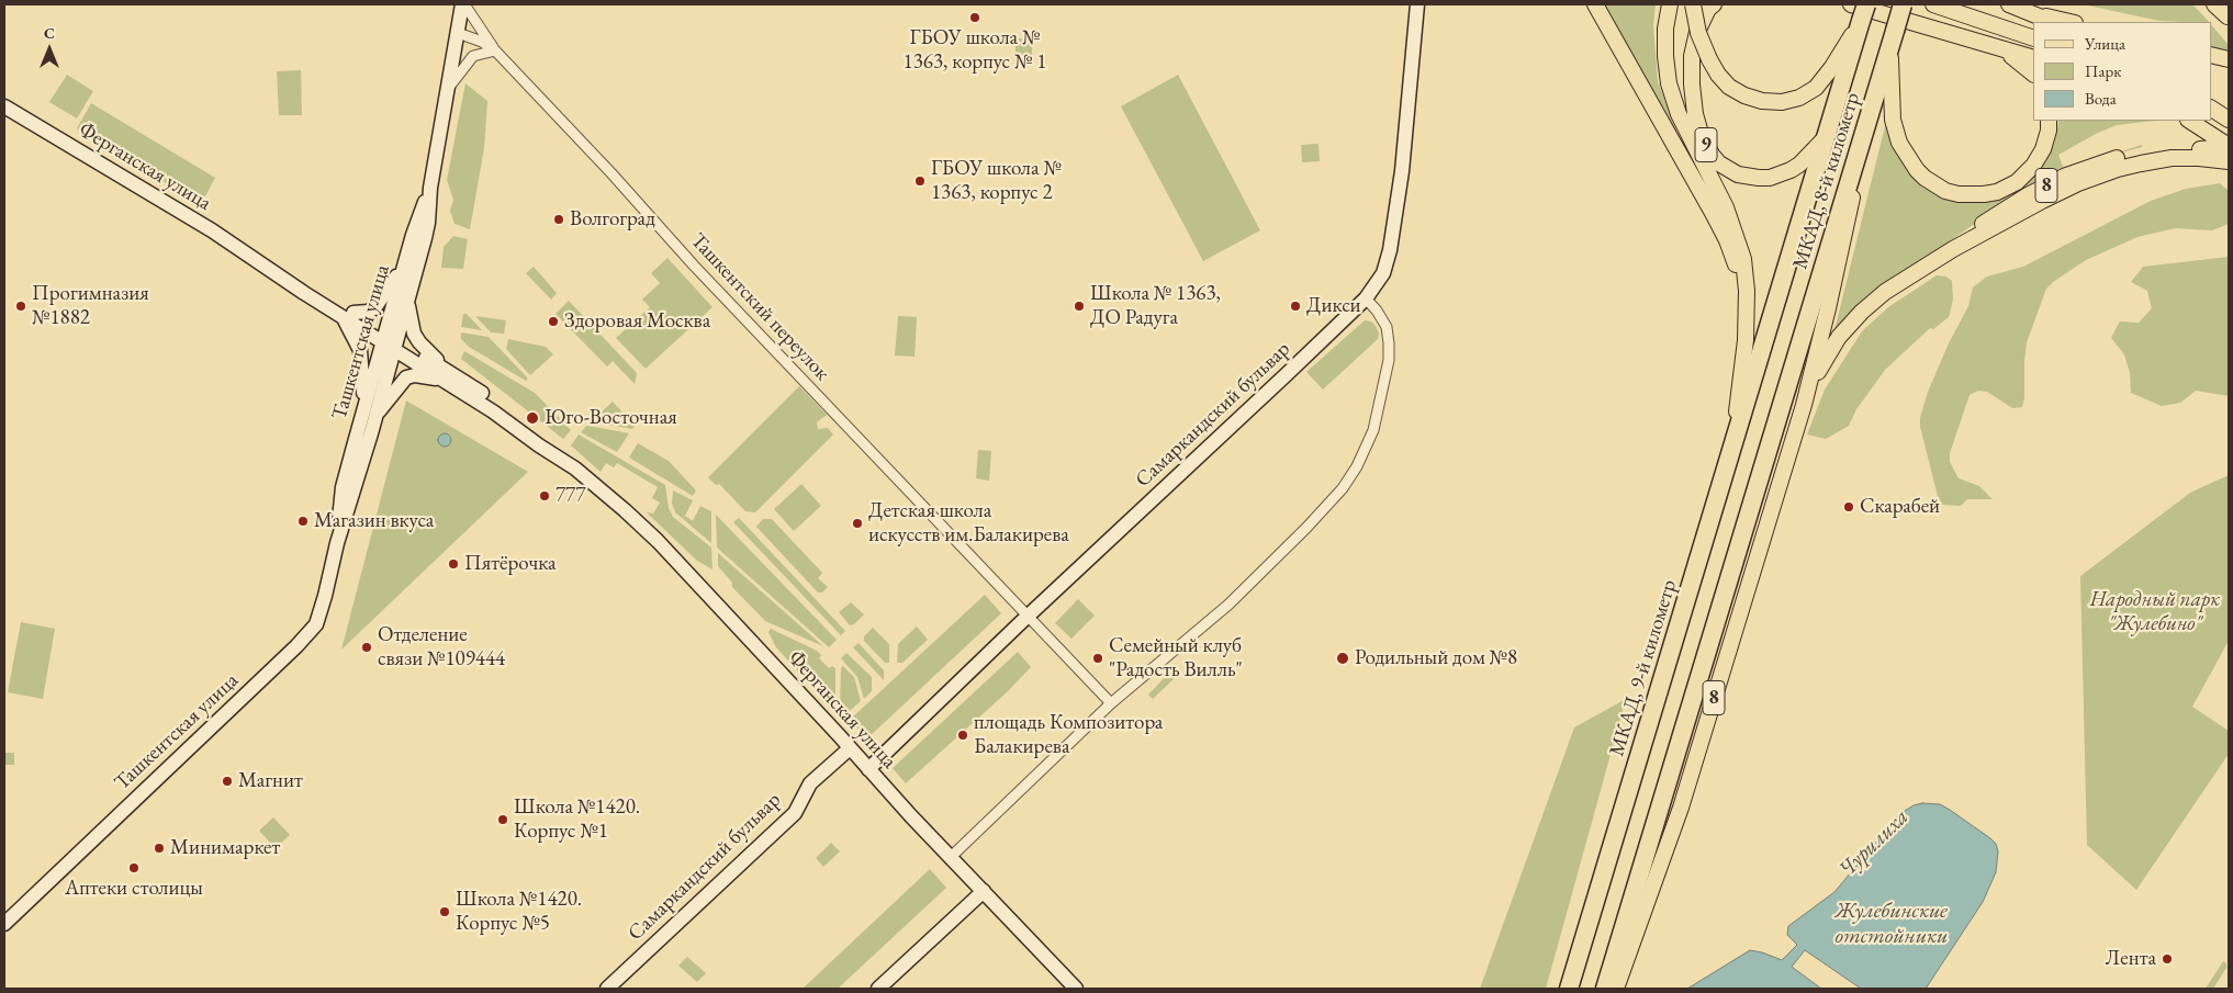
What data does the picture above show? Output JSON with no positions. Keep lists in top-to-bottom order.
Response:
{
  "streets": {
    "highway": ["МКАД, 8-й километр", "МКАД, 9-й километр"],
    "main road": ["9", "8"],
    "street": [
      "Ферганская улица",
      "Ташкентский переулок",
      "Ташкентская улица",
      "Самаркандский бульвар"
    ]
  },
  "crossings": [
    ["9", "МКАД, 8-й километр"],
    ["Ферганская улица", "Ташкентская улица"],
    ["Ферганская улица", "Самаркандский бульвар"],
    ["МКАД, 8-й километр", "МКАД, 9-й километр"],
    ["Ташкентский переулок", "Ташкентская улица"],
    ["Ташкентский переулок", "Самаркандский бульвар"]
  ],
  "water": ["Чурилиха", "Жулебинские отстойники"],
  "parks": ["Народный парк \"Жулебино\""],
  "places": [
    "ГБОУ школа № 1363, корпус № 1",
    "ГБОУ школа № 1363, корпус 2",
    "Волгоград",
    "Прогимназия №1882",
    "Школа № 1363, ДО Радуга",
    "Дикси",
    "Здоровая Москва",
    "Юго-Восточная",
    "777",
    "Скарабей",
    "Магазин вкуса",
    "Детская школа искусств им.Балакирева",
    "Пятёрочка",
    "Отделение связи №109444",
    "Семейный клуб \"Радость Вилль\"",
    "Родильный дом №8",
    "площадь Композитора Балакирева",
    "Магнит",
    "Школа №1420. Корпус №1",
    "Минимаркет",
    "Аптеки столицы",
    "Школа №1420. Корпус №5",
    "Лента"
  ],
  "legend": ["Улица", "Парк", "Вода"],
  "north": "top"
}
